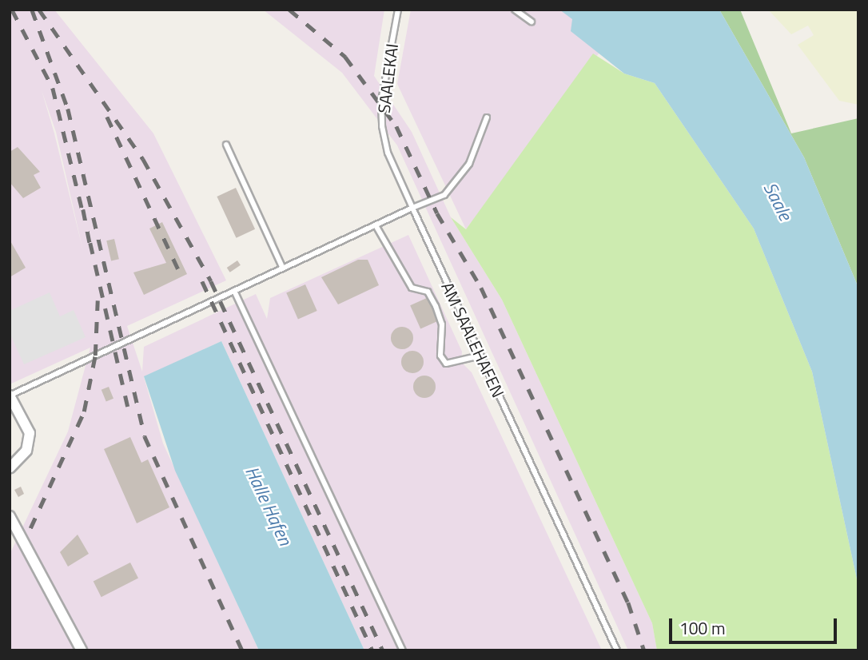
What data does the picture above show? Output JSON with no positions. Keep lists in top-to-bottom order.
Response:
{
  "streets": {
    "lane": ["SAALEKAI", "AM SAALEHAFEN"]
  },
  "crossings": [
    ["SAALEKAI", "AM SAALEHAFEN"]
  ],
  "water": ["Saale", "Halle Hafen"],
  "scale_bar": "100 m"
}
